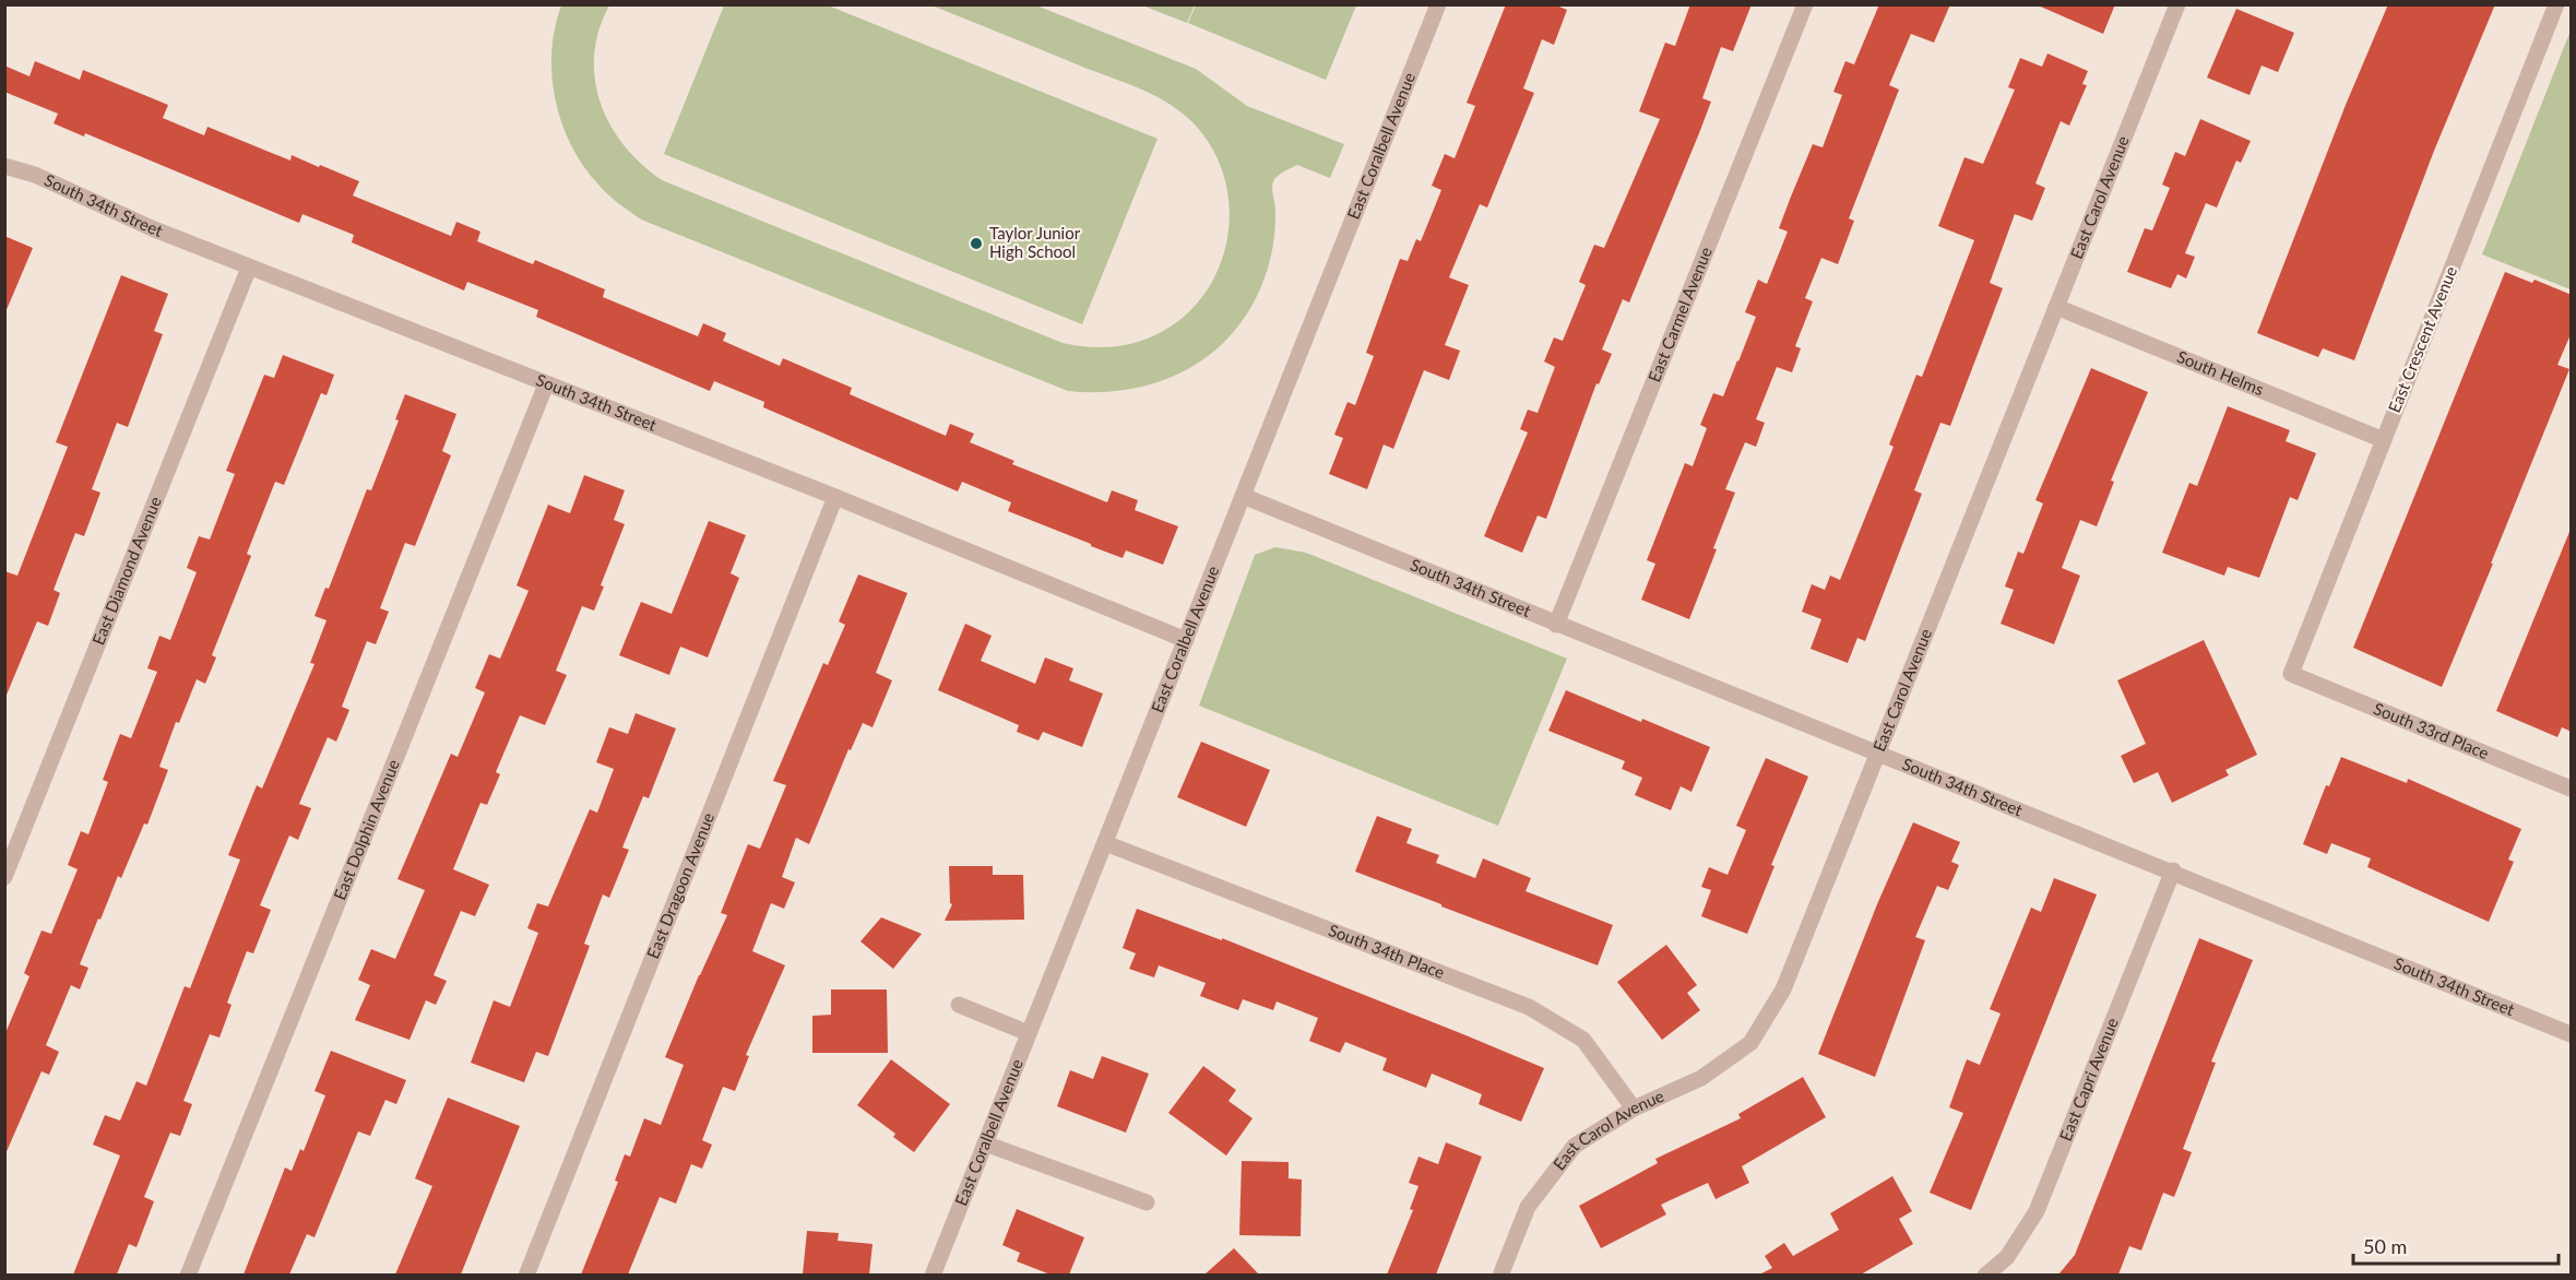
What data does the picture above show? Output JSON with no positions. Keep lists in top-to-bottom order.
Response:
{
  "streets": {
    "street": [
      "East Coralbell Avenue",
      "East Carol Avenue",
      "South 34th Street",
      "East Carmel Avenue",
      "East Crescent Avenue",
      "South Helms",
      "East Diamond Avenue",
      "South 33rd Place",
      "East Dolphin Avenue",
      "East Dragoon Avenue",
      "South 34th Place",
      "East Capri Avenue"
    ]
  },
  "crossings": [
    ["East Coralbell Avenue", "South 34th Street"],
    ["East Coralbell Avenue", "South 34th Place"],
    ["East Carol Avenue", "South 34th Street"],
    ["East Carol Avenue", "South Helms"],
    ["East Carol Avenue", "South 34th Place"],
    ["South 34th Street", "East Carmel Avenue"],
    ["South 34th Street", "East Diamond Avenue"],
    ["South 34th Street", "East Dolphin Avenue"],
    ["South 34th Street", "East Dragoon Avenue"],
    ["South 34th Street", "East Capri Avenue"],
    ["East Crescent Avenue", "South Helms"],
    ["East Crescent Avenue", "South 33rd Place"]
  ],
  "places": ["Taylor Junior High School"],
  "scale_bar": "50 m"
}
